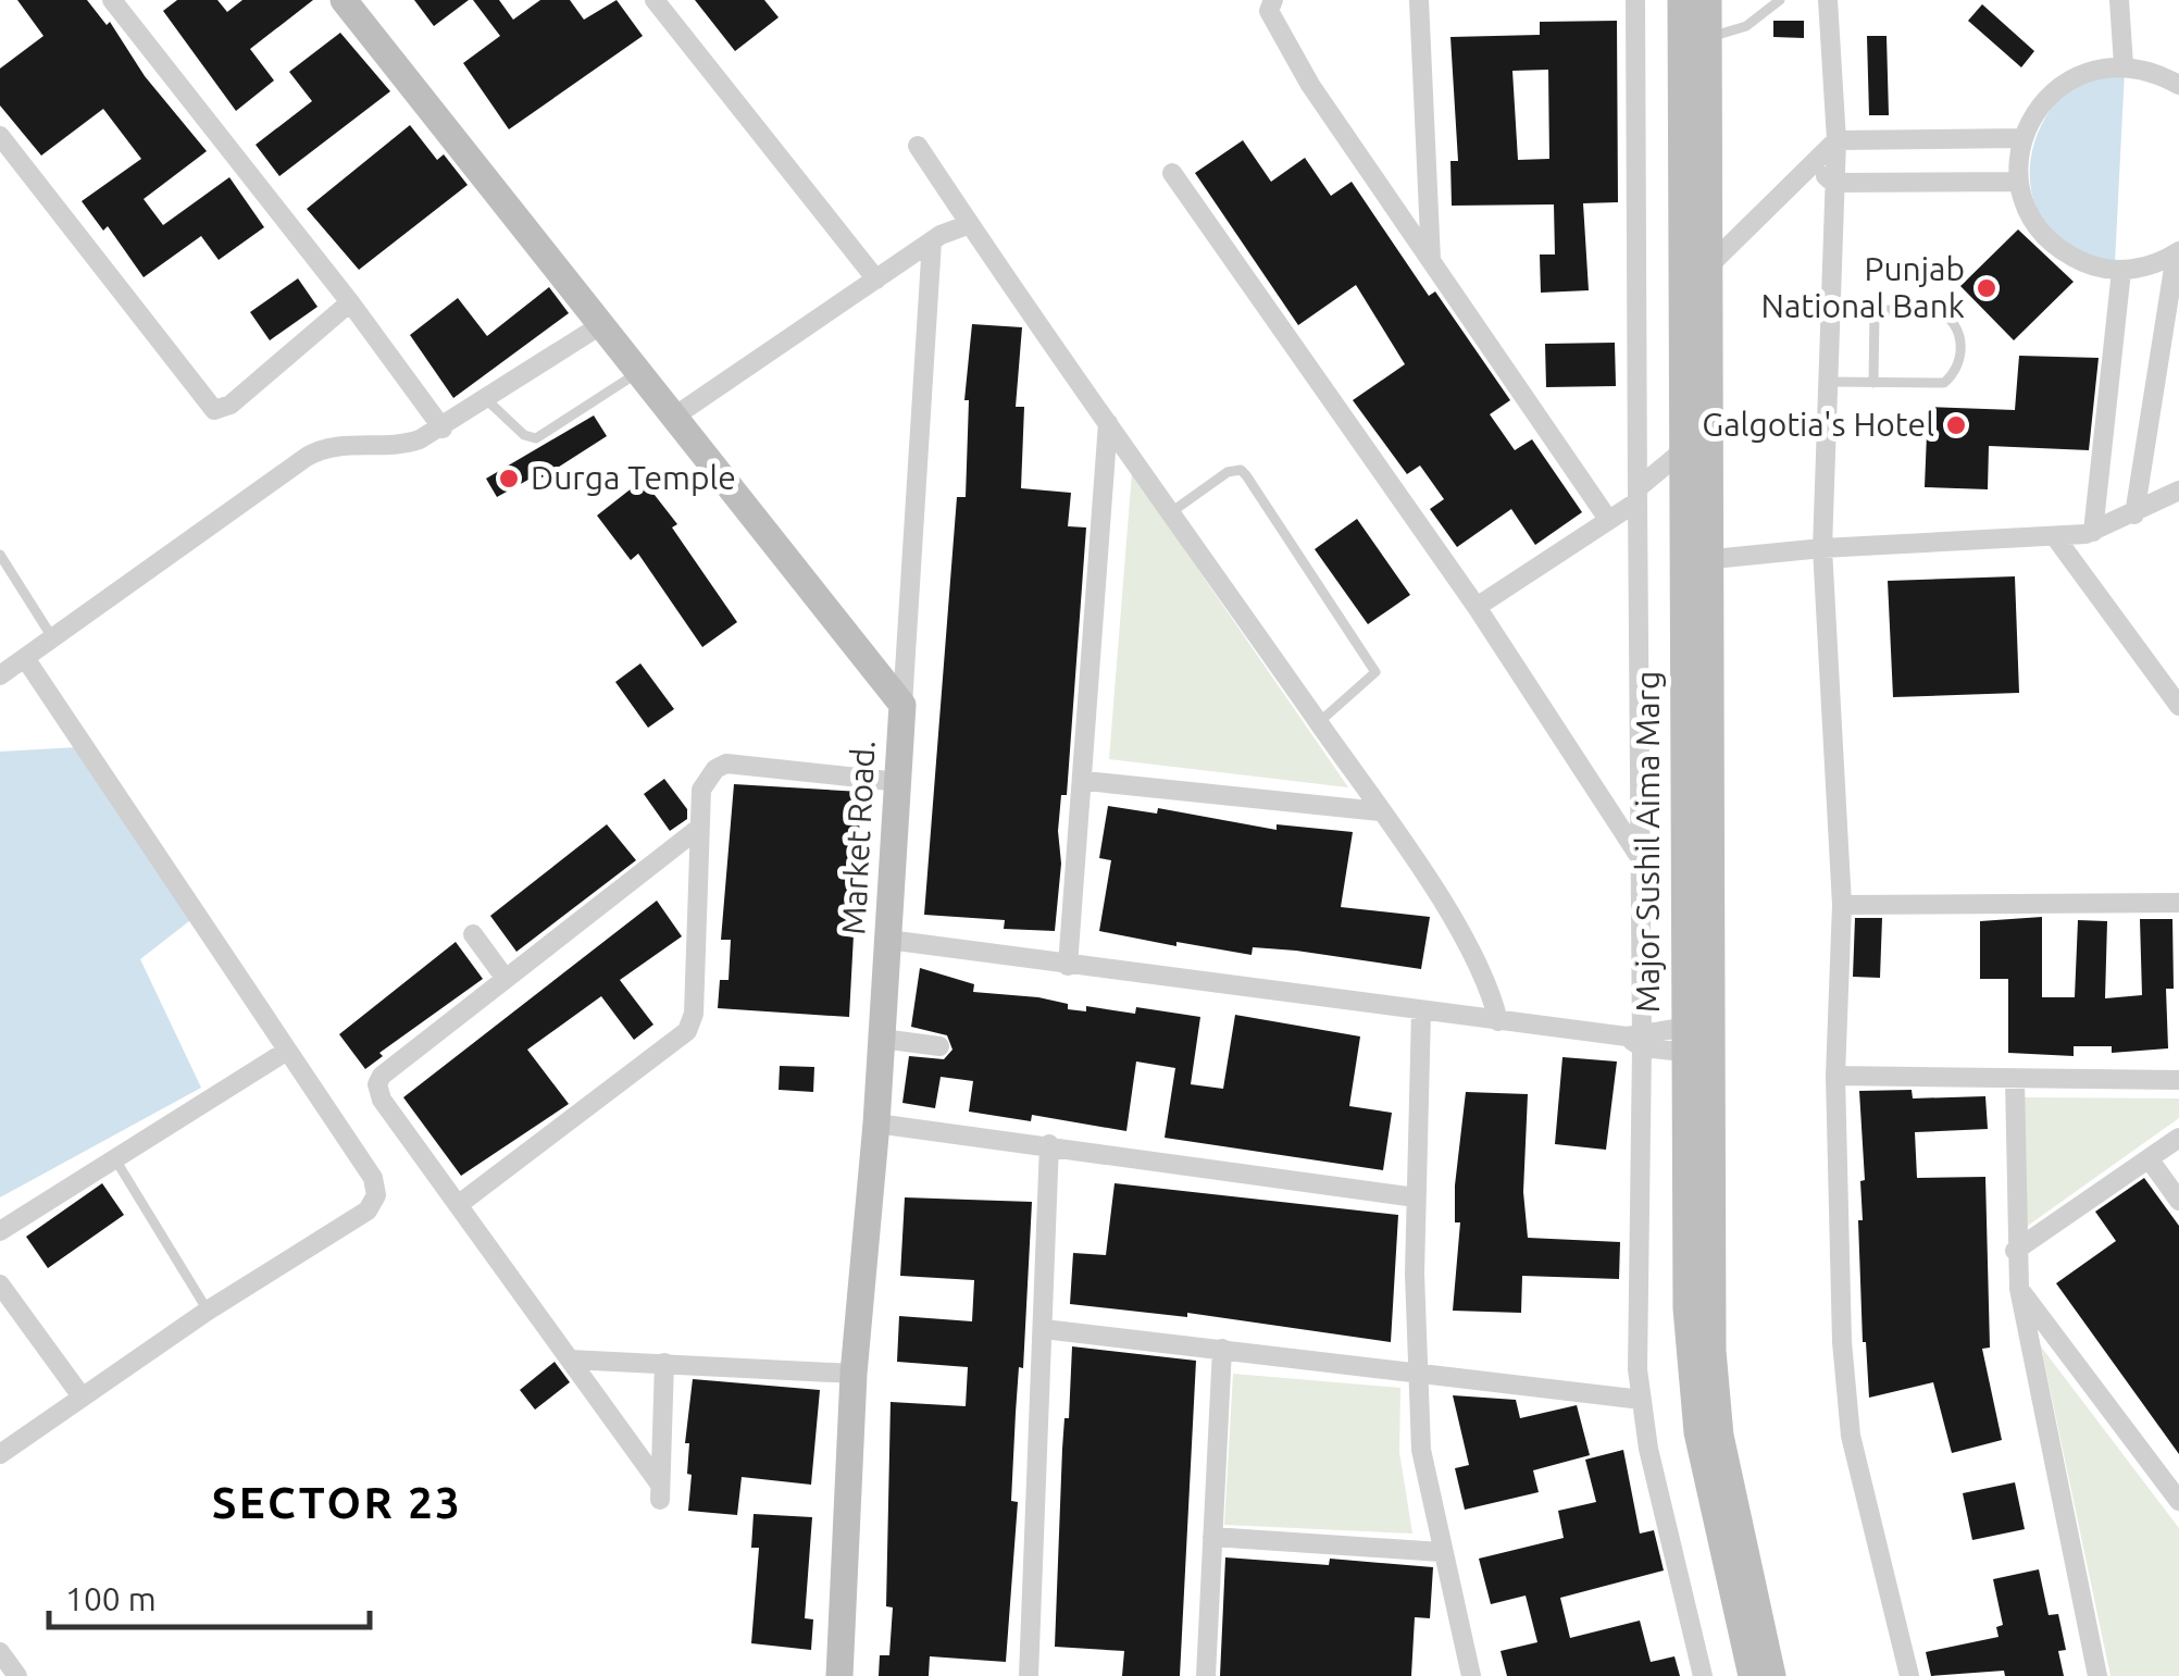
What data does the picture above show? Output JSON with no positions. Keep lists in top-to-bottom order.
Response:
{
  "streets": {
    "street": ["Market Road.", "Major Sushil Aima Marg"]
  },
  "districts": ["SECTOR 23"],
  "places": ["Punjab National Bank", "Galgotia's Hotel", "Durga Temple"],
  "scale_bar": "100 m"
}
